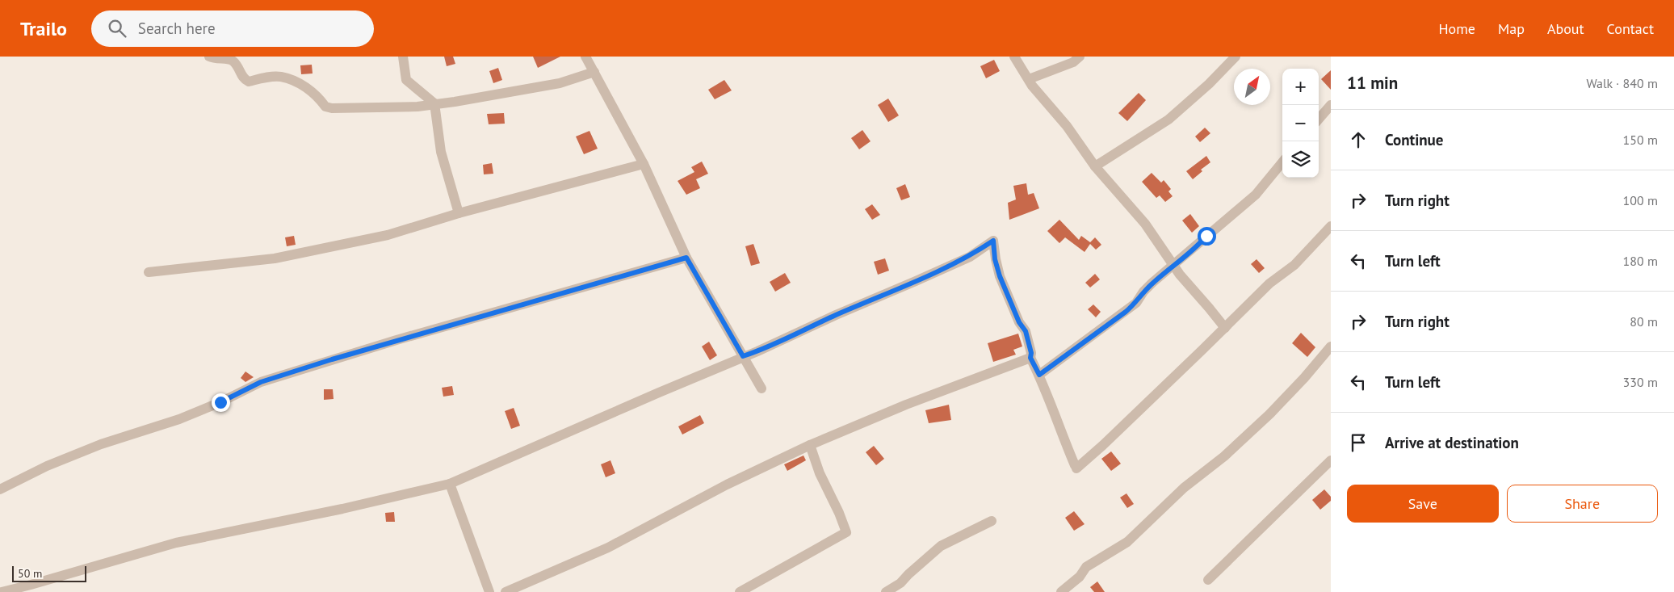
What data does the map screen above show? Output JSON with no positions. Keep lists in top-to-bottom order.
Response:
{
  "scale_bar": "50 m",
  "north": "top right",
  "page": {
    "header": "Trailo",
    "search": "Search here",
    "nav": [
      "Home",
      "Map",
      "About",
      "Contact"
    ],
    "heading": ["11 min", "Walk · 840 m"],
    "map_buttons": ["+", "−"],
    "list": [
      ["Continue", "150 m"],
      ["Turn right", "100 m"],
      ["Turn left", "180 m"],
      ["Turn right", "80 m"],
      ["Turn left", "330 m"],
      "Arrive at destination"
    ],
    "buttons": ["Save", "Share"],
    "scale": "50 m"
  }
}
